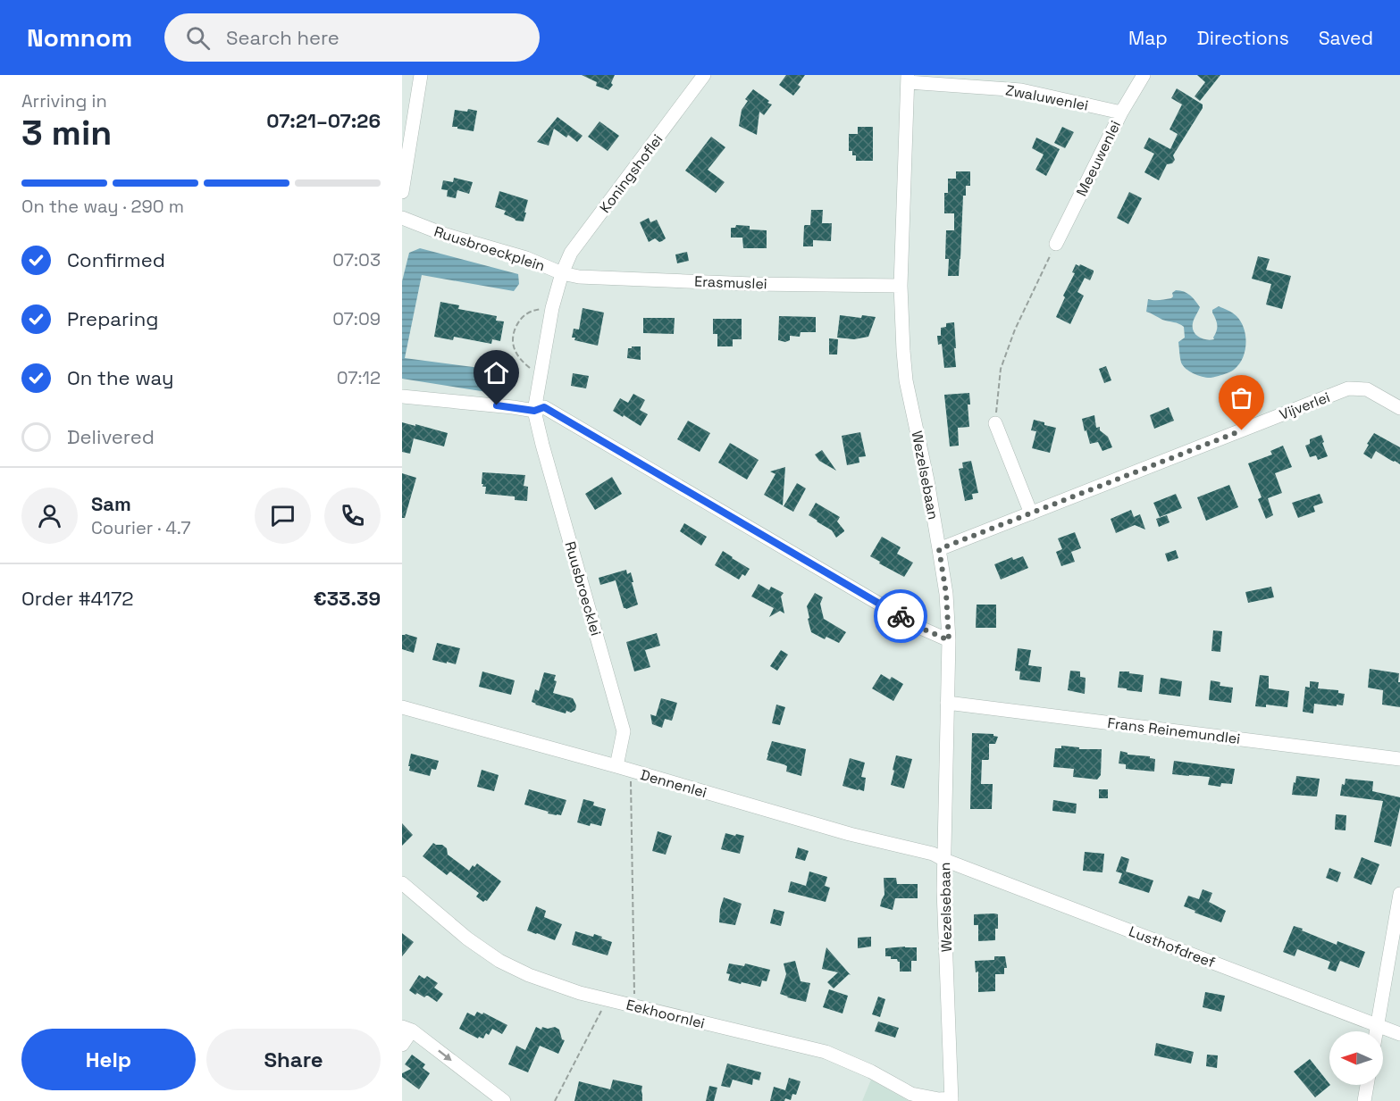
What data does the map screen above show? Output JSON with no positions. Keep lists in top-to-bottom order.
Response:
{
  "streets": {
    "street": [
      "Zwaluwenlei",
      "Meeuwenlei",
      "Koningshoflei",
      "Ruusbroeckplein",
      "Erasmuslei",
      "Vijverlei",
      "Wezelsebaan",
      "Ruusbroecklei",
      "Frans Reinemundlei",
      "Dennenlei",
      "Lusthofdreef",
      "Eekhoornlei"
    ]
  },
  "crossings": [
    ["Zwaluwenlei", "Meeuwenlei"],
    ["Zwaluwenlei", "Wezelsebaan"],
    ["Koningshoflei", "Ruusbroeckplein"],
    ["Koningshoflei", "Erasmuslei"],
    ["Ruusbroeckplein", "Erasmuslei"],
    ["Ruusbroeckplein", "Ruusbroecklei"],
    ["Erasmuslei", "Wezelsebaan"],
    ["Vijverlei", "Wezelsebaan"],
    ["Wezelsebaan", "Frans Reinemundlei"],
    ["Wezelsebaan", "Dennenlei"],
    ["Wezelsebaan", "Lusthofdreef"],
    ["Wezelsebaan", "Eekhoornlei"],
    ["Ruusbroecklei", "Dennenlei"],
    ["Dennenlei", "Lusthofdreef"]
  ],
  "north": "left",
  "page": {
    "header": "Nomnom",
    "search": "Search here",
    "nav": ["Map", "Directions", "Saved"],
    "heading": ["3 min", "Arriving in", "07:21–07:26"],
    "panel": [
      "Sam",
      "Courier · 4.7",
      "Order #4172",
      "€33.39"
    ],
    "bar": "On the way · 290 m",
    "list": [
      ["Confirmed", "07:03"],
      ["Preparing", "07:09"],
      ["On the way", "07:12"],
      "Delivered"
    ],
    "buttons": ["Help", "Share"]
  }
}
